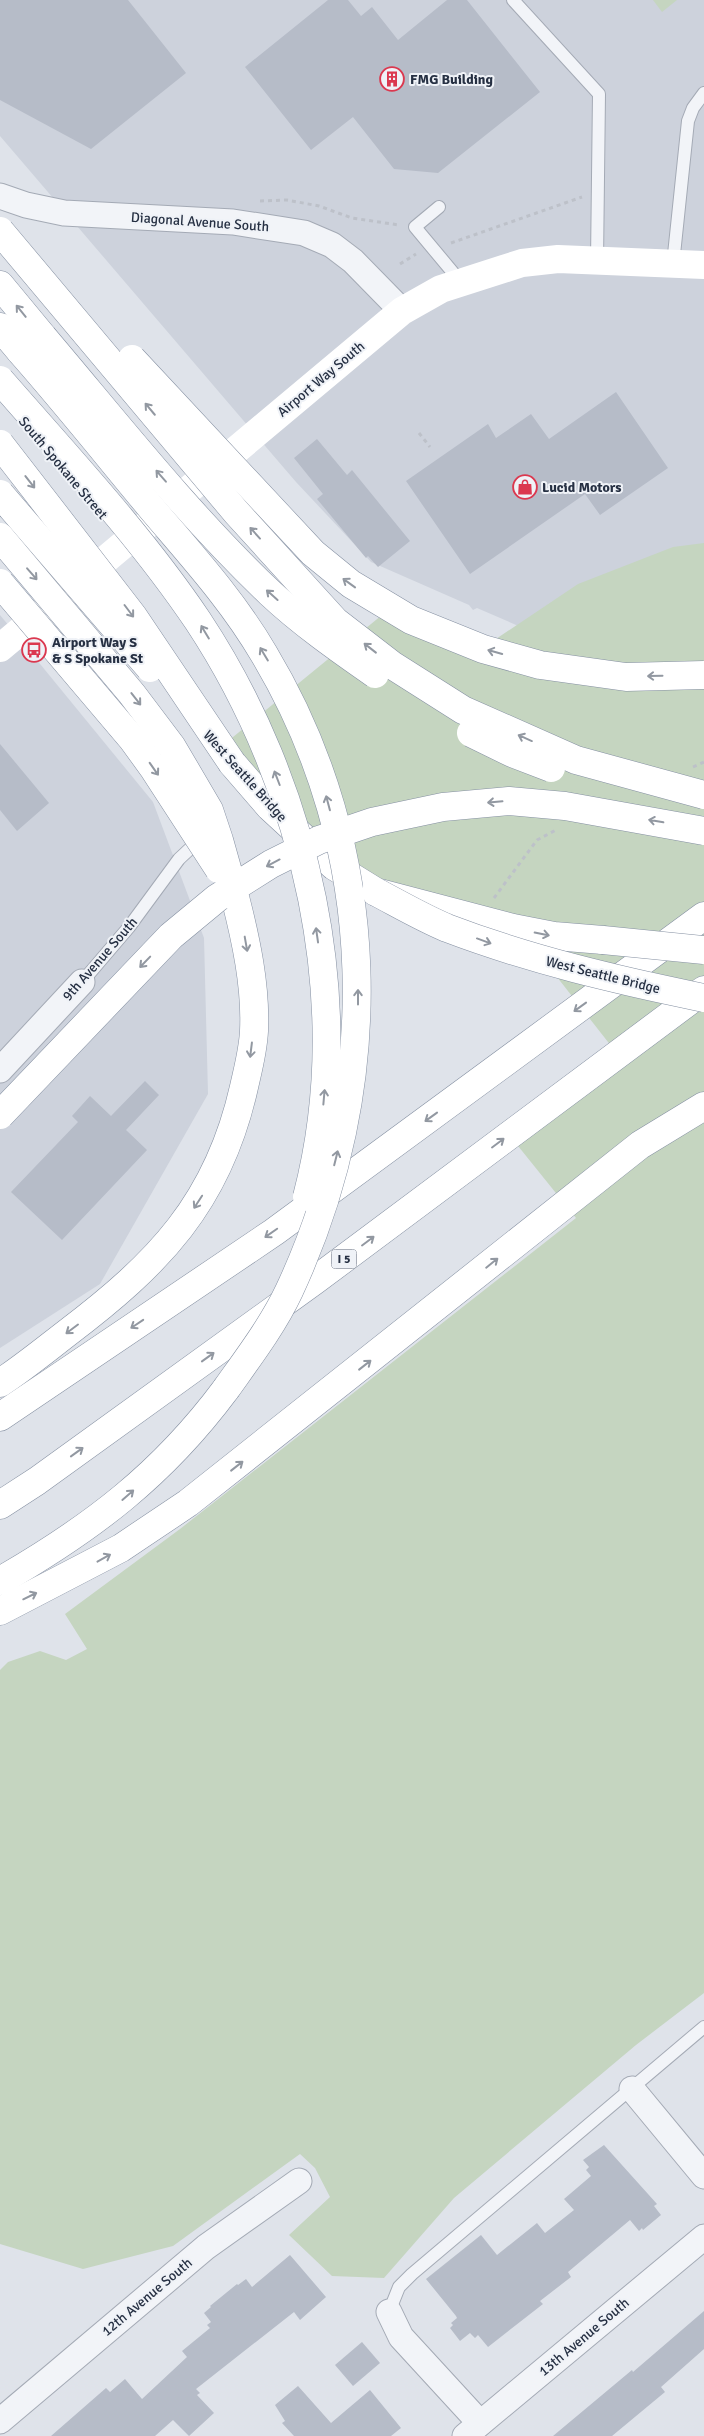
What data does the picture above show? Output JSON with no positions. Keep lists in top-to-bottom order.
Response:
{
  "streets": {
    "main road": [
      "Airport Way South",
      "South Spokane Street",
      "West Seattle Bridge",
      "I 5"
    ],
    "street": [
      "Diagonal Avenue South",
      "9th Avenue South",
      "12th Avenue South",
      "13th Avenue South"
    ]
  },
  "crossings": [
    ["Diagonal Avenue South", "Airport Way South"],
    ["Airport Way South", "South Spokane Street"]
  ],
  "places": {
    "building": ["FMG Building"],
    "shop": ["Lucid Motors"],
    "bus stop": ["Airport Way S & S Spokane St"]
  }
}
